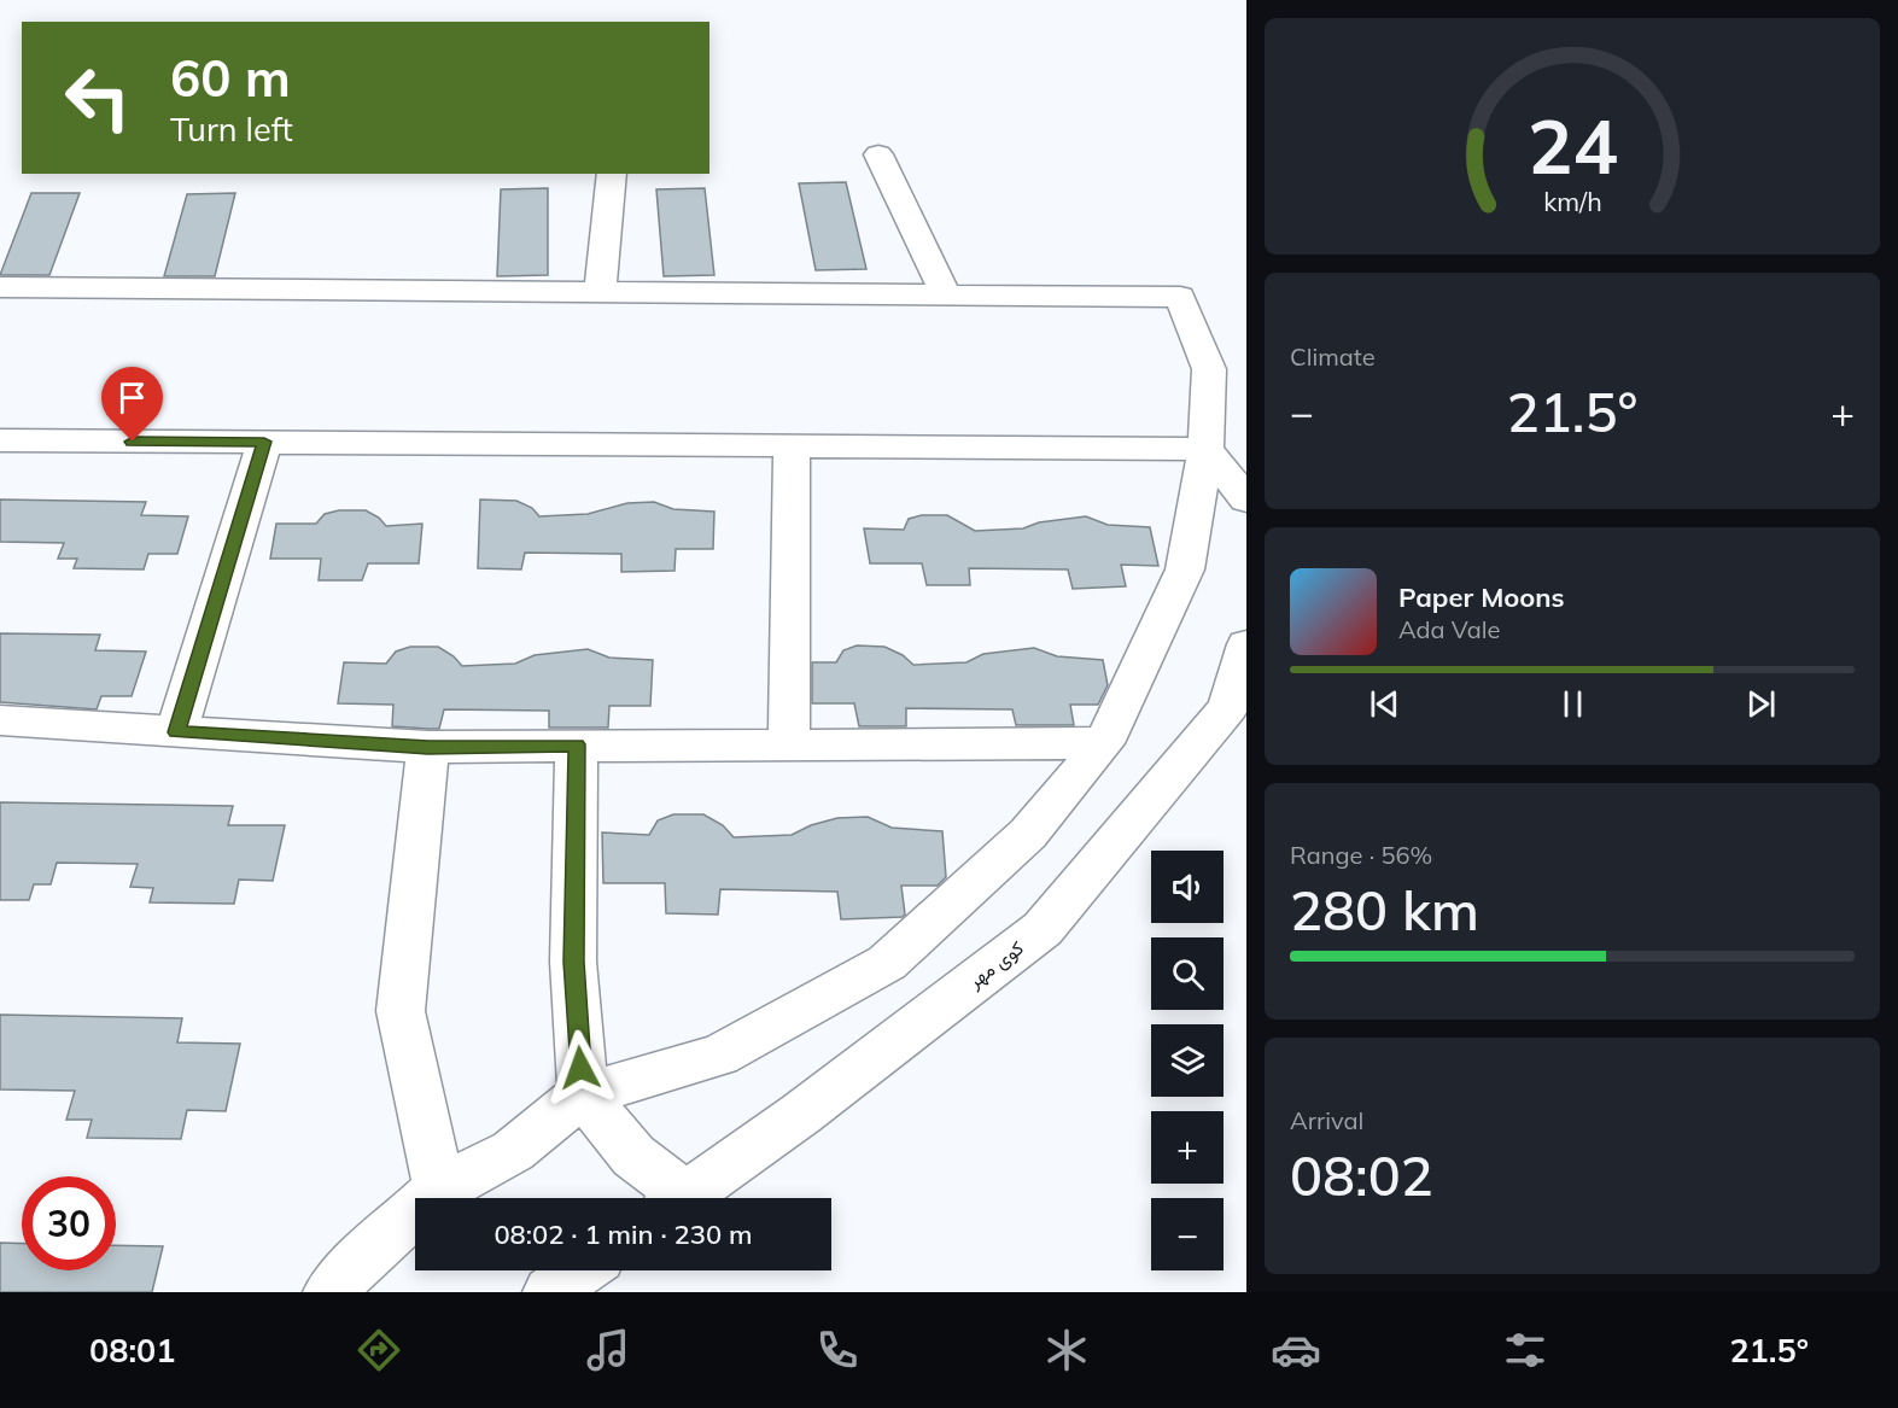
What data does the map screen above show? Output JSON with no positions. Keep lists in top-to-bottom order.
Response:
{
  "streets": {
    "street": ["کوی مهر"]
  },
  "page": {
    "turn": ["60 m", "Turn left"],
    "tile": [
      "Climate",
      ["Range · 56%", "280 km"],
      ["Arrival", "08:02"]
    ],
    "heat": ["−", "21.5°", "+"],
    "song": ["Paper Moons", "Ada Vale"],
    "map_buttons": ["+", "−"],
    "limit": "30",
    "trip": "08:02 · 1 min · 230 m",
    "tabs": ["08:01", "21.5°"],
    "gauge": ["24", "km/h"]
  }
}
